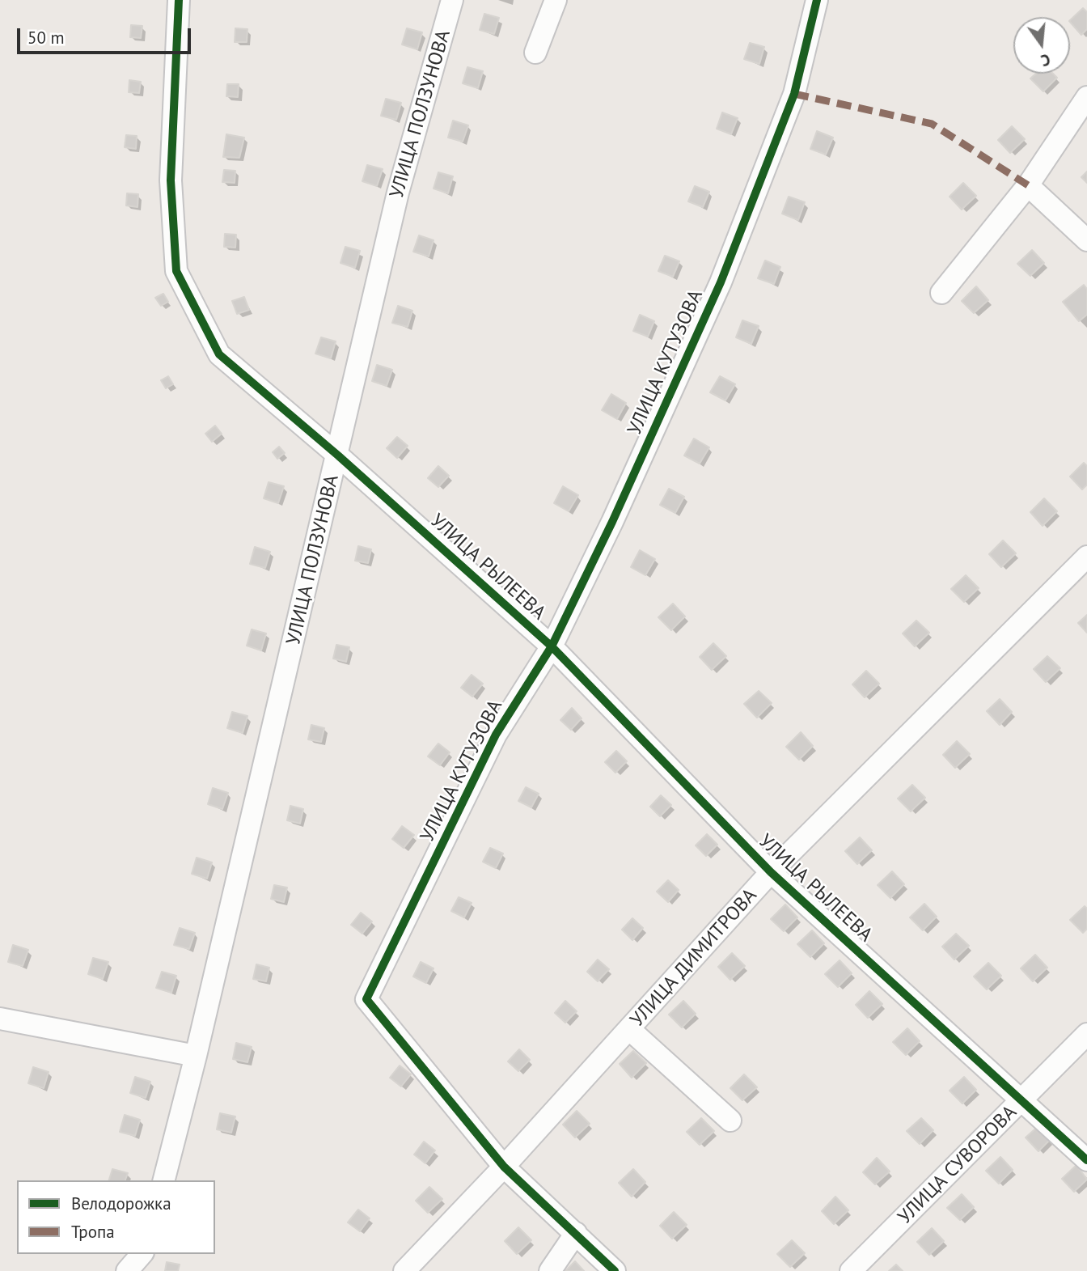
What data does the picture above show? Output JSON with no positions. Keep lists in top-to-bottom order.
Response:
{
  "streets": {
    "street": [
      "УЛИЦА ПОЛЗУНОВА",
      "УЛИЦА КУТУЗОВА",
      "УЛИЦА РЫЛЕЕВА",
      "УЛИЦА ДИМИТРОВА",
      "УЛИЦА СУВОРОВА"
    ]
  },
  "crossings": [
    ["УЛИЦА ПОЛЗУНОВА", "УЛИЦА РЫЛЕЕВА"],
    ["УЛИЦА КУТУЗОВА", "УЛИЦА РЫЛЕЕВА"],
    ["УЛИЦА КУТУЗОВА", "УЛИЦА ДИМИТРОВА"],
    ["УЛИЦА РЫЛЕЕВА", "УЛИЦА ДИМИТРОВА"],
    ["УЛИЦА РЫЛЕЕВА", "УЛИЦА СУВОРОВА"]
  ],
  "legend": ["Велодорожка", "Тропа"],
  "scale_bar": "50 m",
  "north": "bottom"
}
